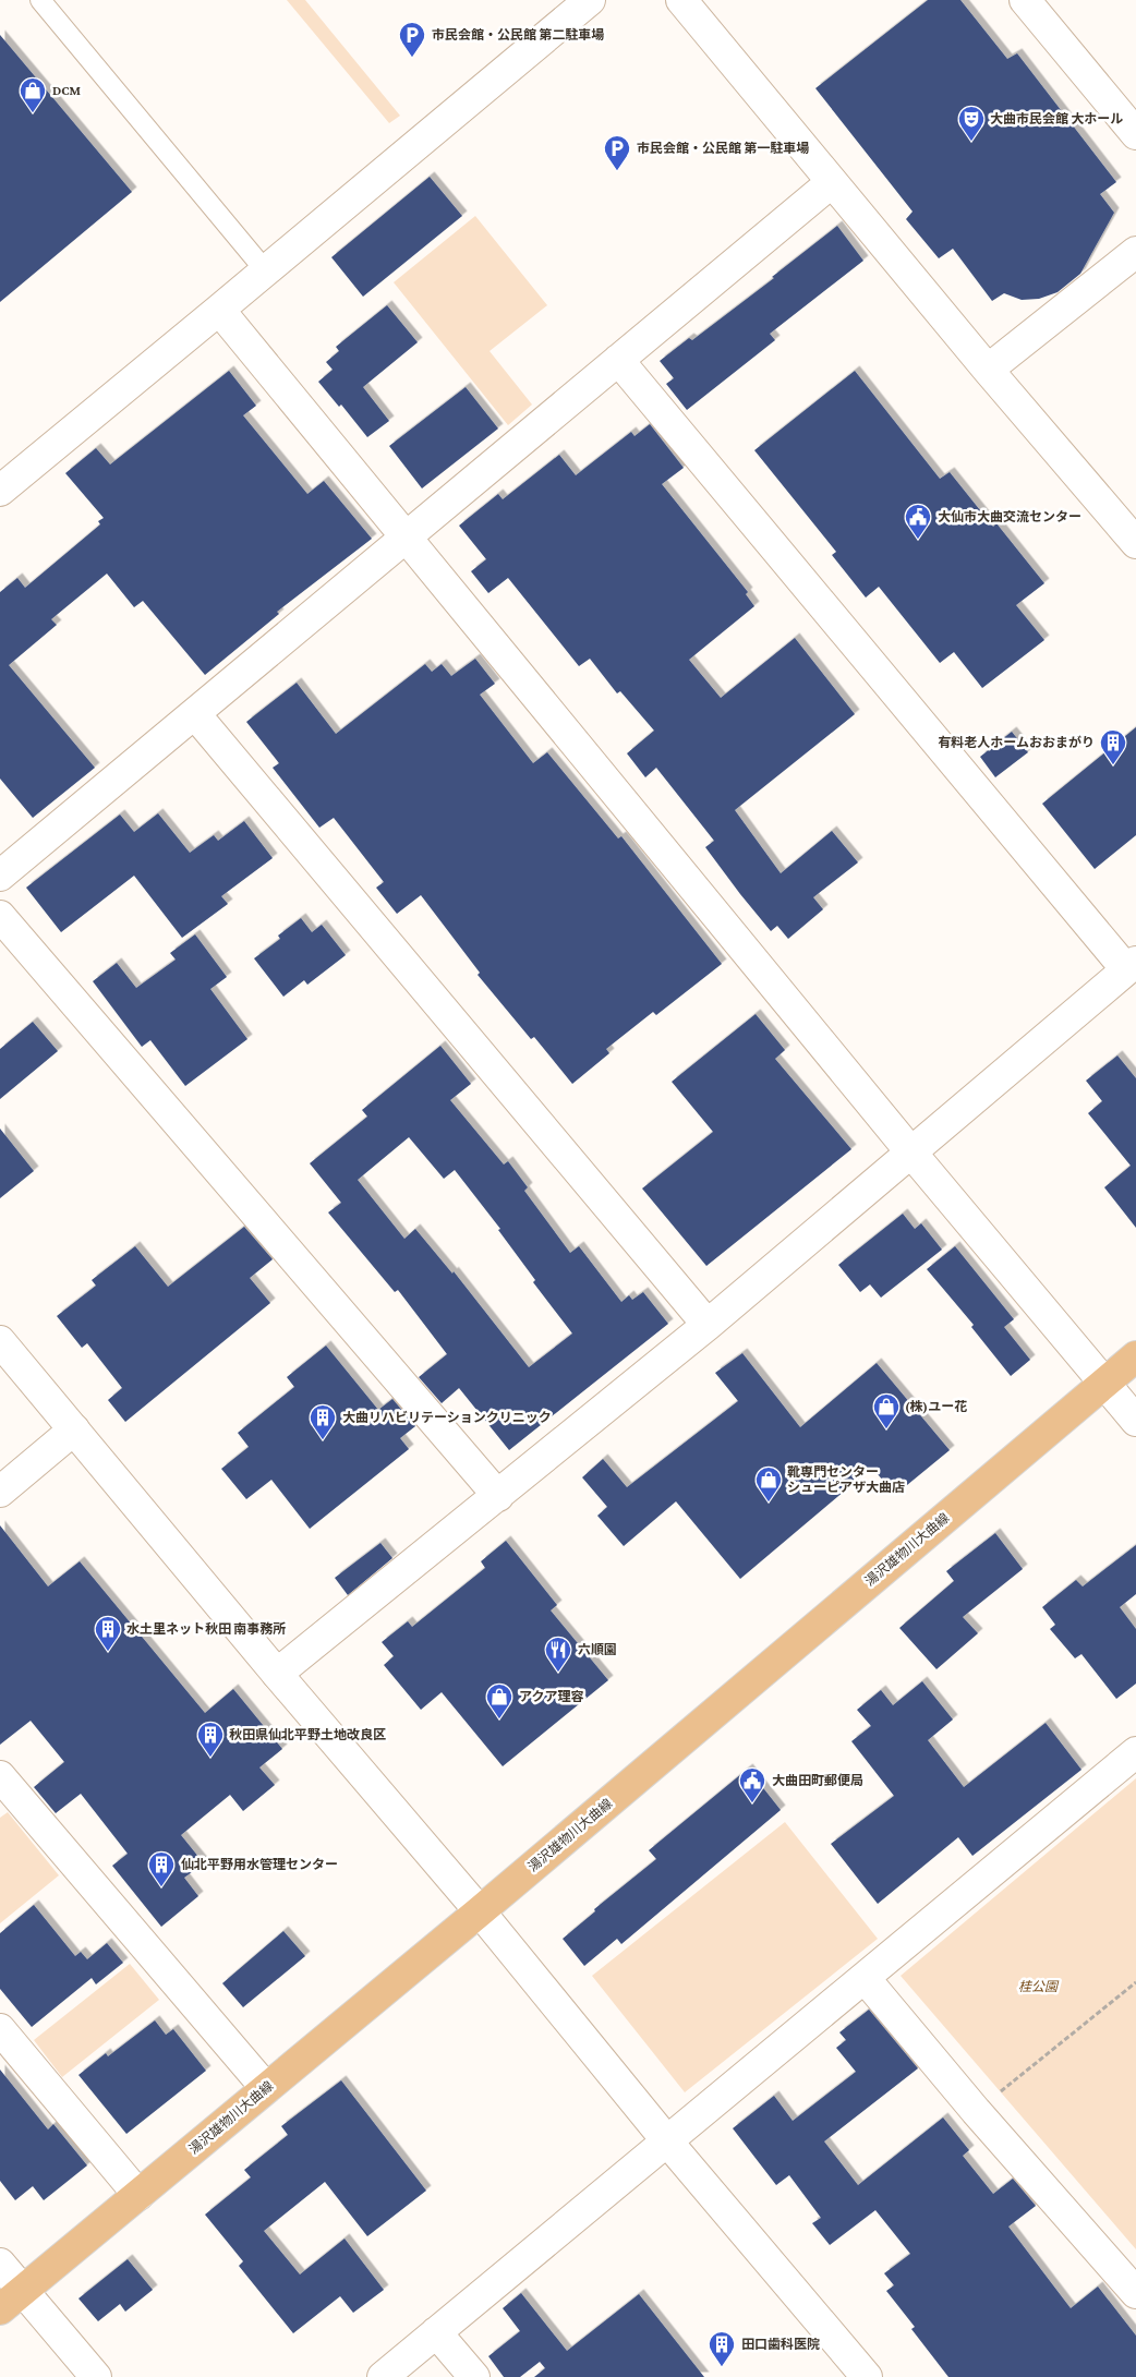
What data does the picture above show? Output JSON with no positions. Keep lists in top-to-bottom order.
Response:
{
  "streets": {
    "main road": ["湯沢雄物川大曲線"]
  },
  "parks": ["桂公園"],
  "places": {
    "parking": ["市民会館・公民館 第二駐車場", "市民会館・公民館 第一駐車場"],
    "shop": [
      "DCM",
      "(株)ユー花",
      "靴専門センター シューピアザ大曲店",
      "アクア理容"
    ],
    "theatre": ["大曲市民会館 大ホール"],
    "public building": ["大仙市大曲交流センター", "大曲田町郵便局"],
    "building": [
      "有料老人ホームおおまがり",
      "大曲リハビリテーションクリニック",
      "水土里ネット秋田 南事務所",
      "秋田県仙北平野土地改良区",
      "仙北平野用水管理センター",
      "田口歯科医院"
    ],
    "restaurant": ["六順園"]
  }
}
